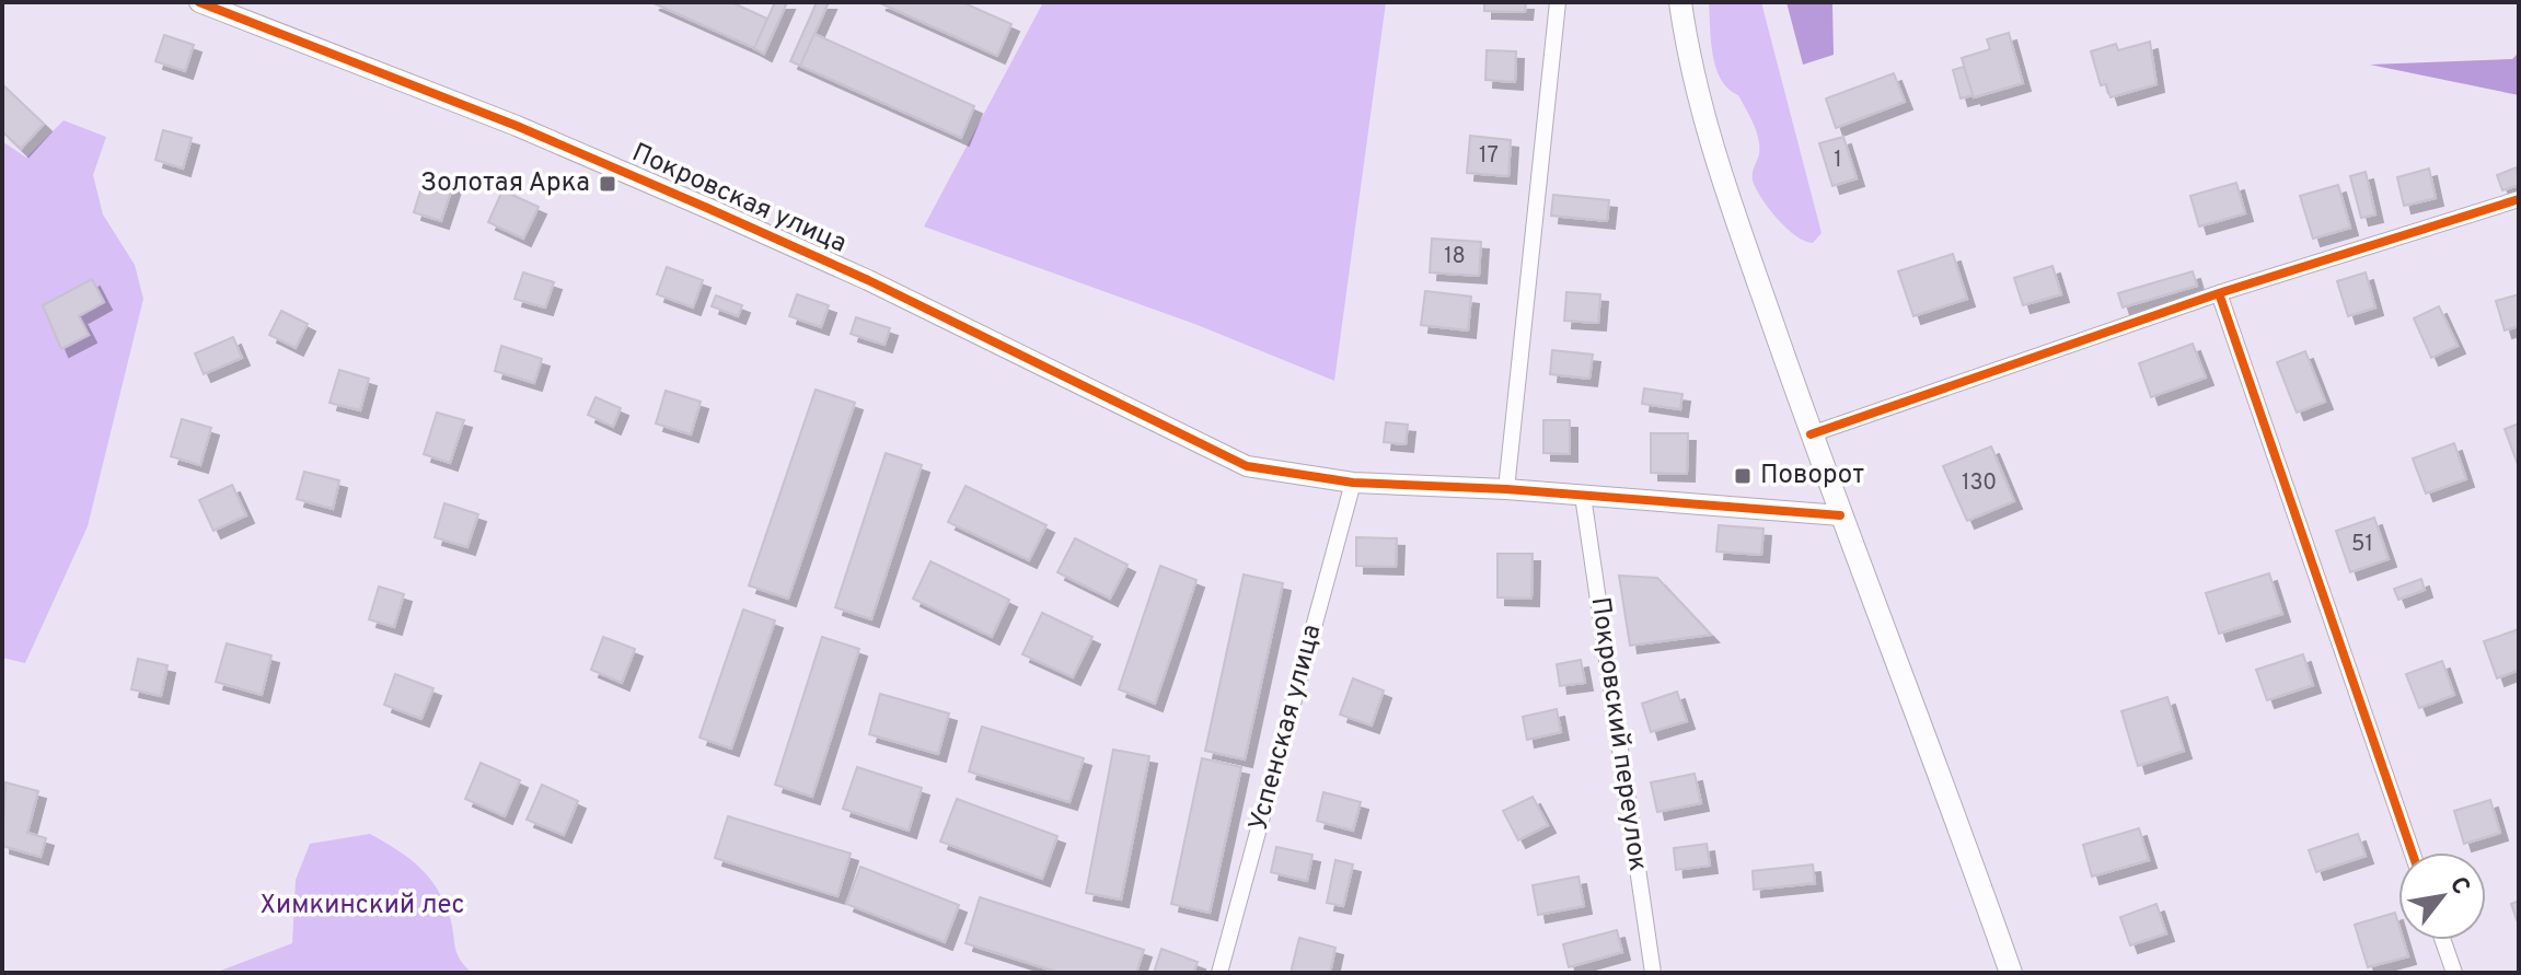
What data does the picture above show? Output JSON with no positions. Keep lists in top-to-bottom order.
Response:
{
  "streets": {
    "street": ["Покровская улица", "Успенская улица", "Покровский переулок"]
  },
  "crossings": [
    ["Покровская улица", "Успенская улица"],
    ["Покровская улица", "Покровский переулок"]
  ],
  "parks": ["Химкинский лес"],
  "places": {
    "transit": ["Золотая Арка", "Поворот"]
  },
  "house_numbers": [
    "17",
    "1",
    "18",
    "130",
    "51"
  ],
  "north": "top right"
}
